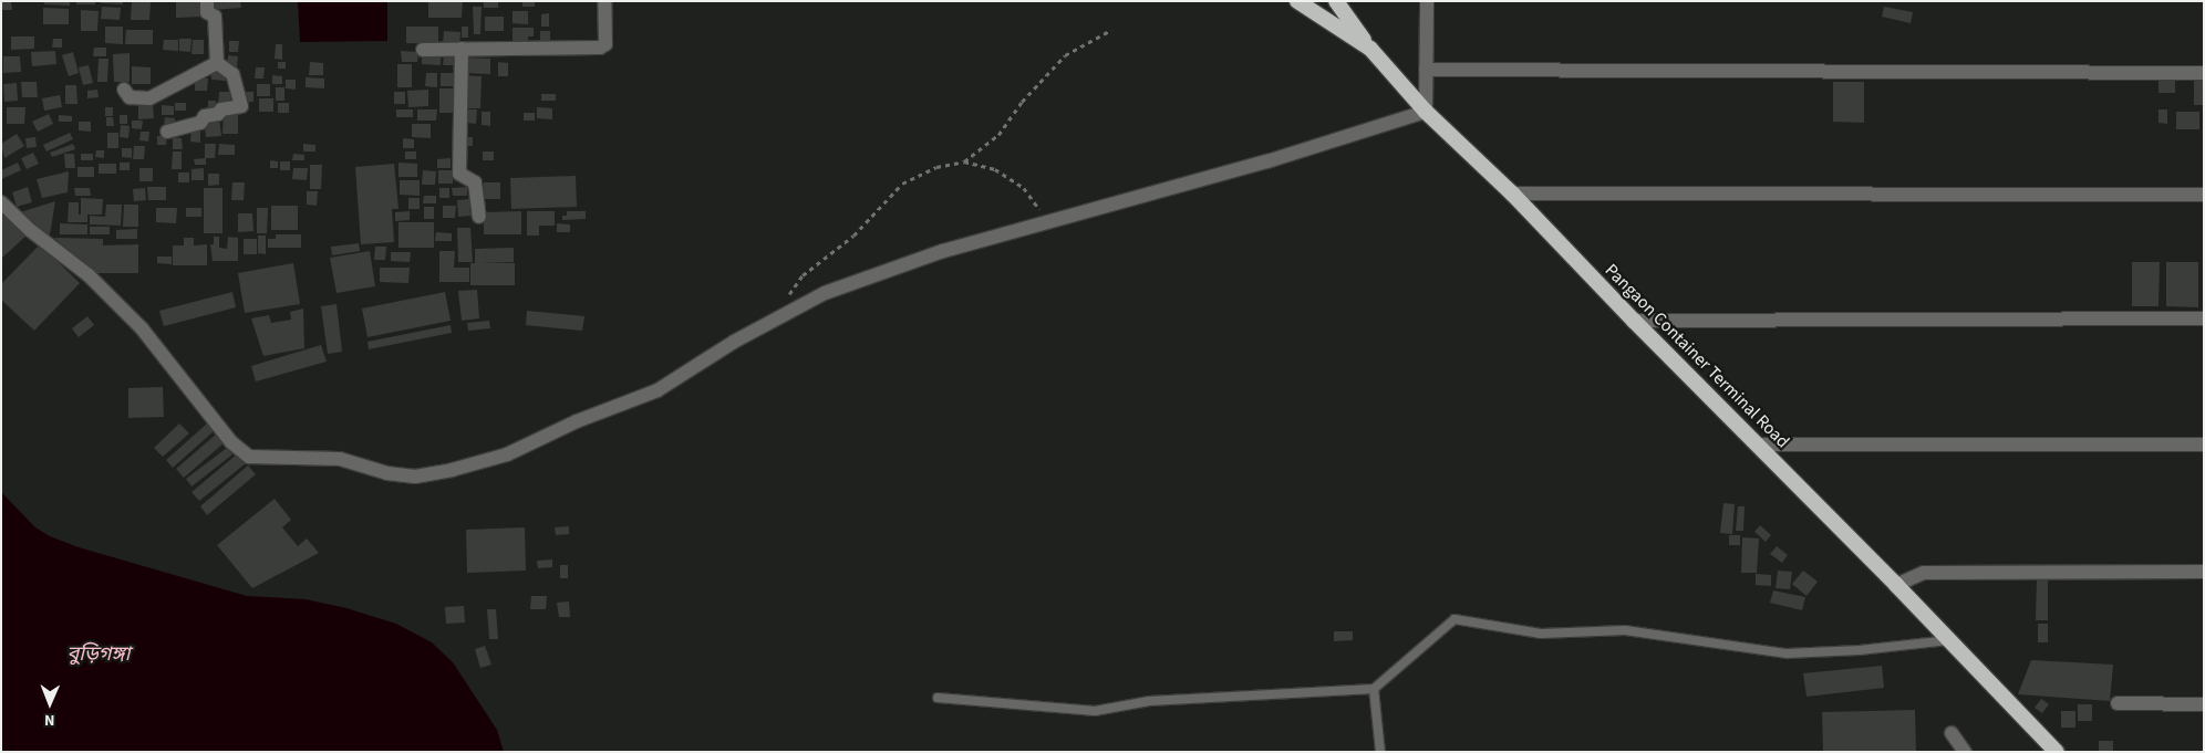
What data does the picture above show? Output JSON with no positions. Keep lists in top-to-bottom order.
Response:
{
  "streets": {
    "highway": ["Pangaon Container Terminal Road"]
  },
  "water": ["বুড়িগঙ্গা"],
  "north": "bottom"
}
